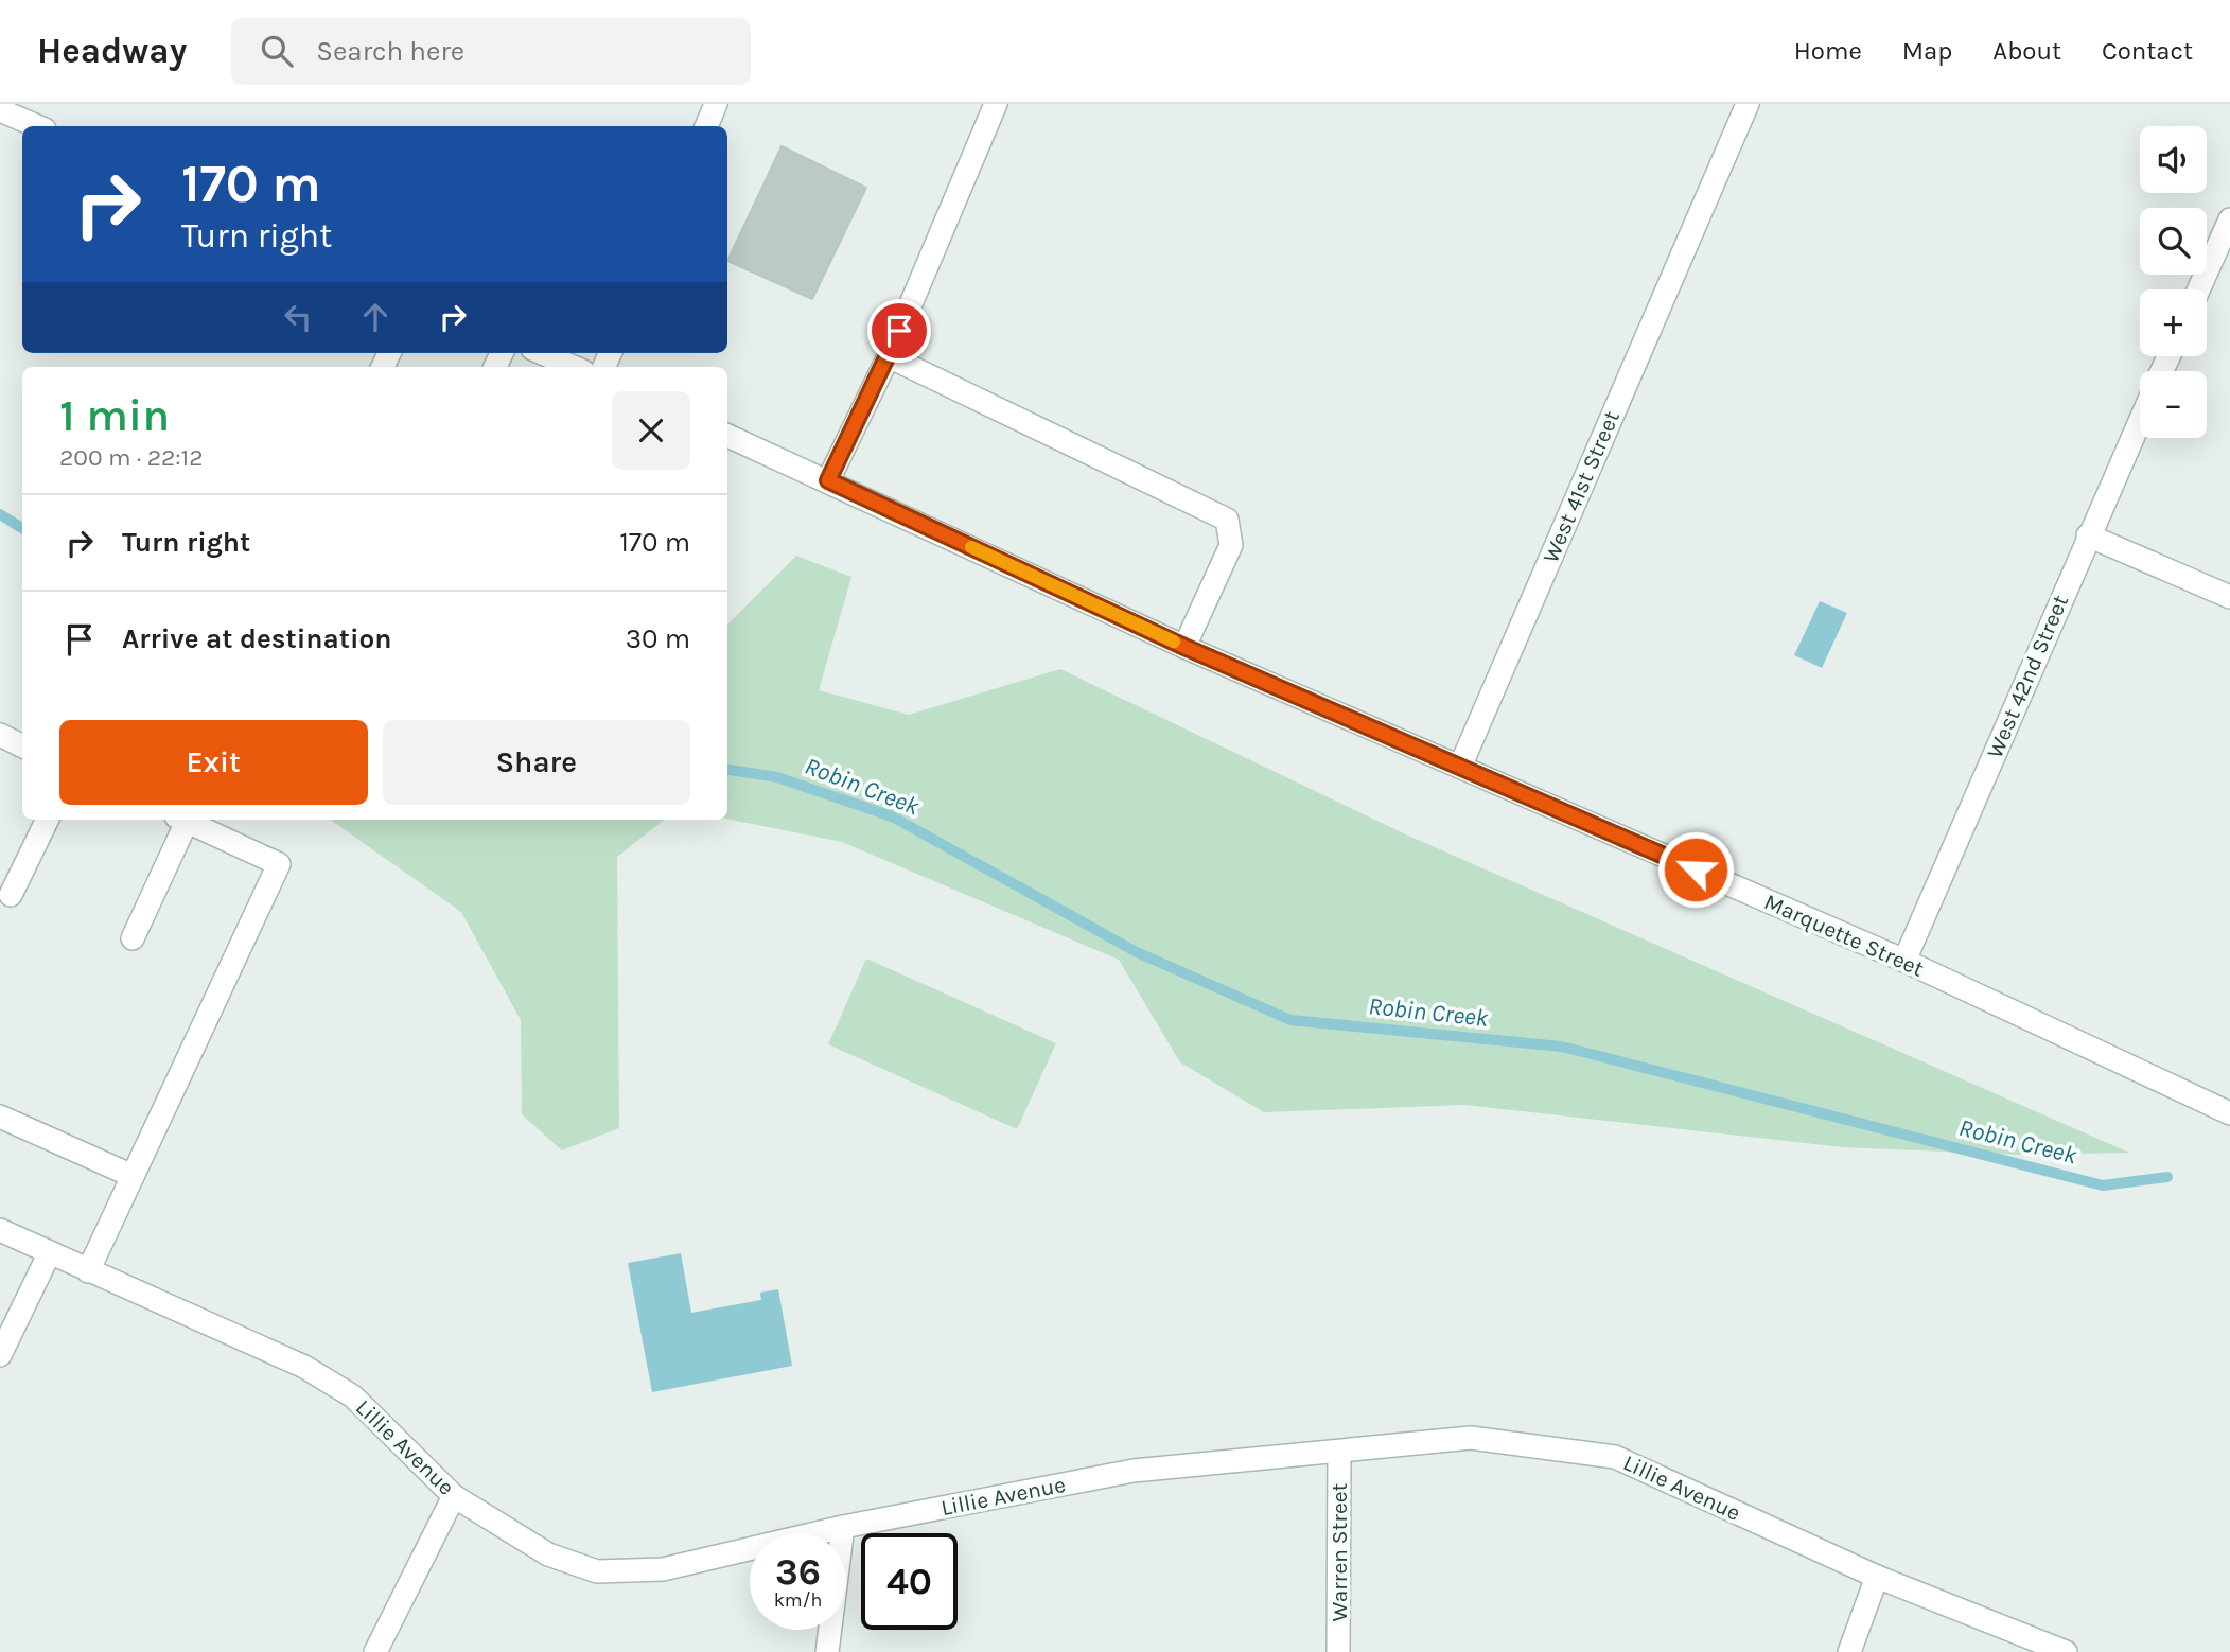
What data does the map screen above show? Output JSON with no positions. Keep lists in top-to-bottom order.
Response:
{
  "streets": {
    "street": [
      "West 41st Street",
      "West 42nd Street",
      "Marquette Street",
      "Lillie Avenue",
      "Warren Street"
    ]
  },
  "crossings": [
    ["West 41st Street", "Marquette Street"],
    ["West 42nd Street", "Marquette Street"],
    ["Lillie Avenue", "Warren Street"]
  ],
  "water": ["Robin Creek"],
  "page": {
    "header": "Headway",
    "search": "Search here",
    "nav": [
      "Home",
      "Map",
      "About",
      "Contact"
    ],
    "map_buttons": ["+", "−"],
    "turn": ["170 m", "Turn right"],
    "heading": ["1 min", "200 m · 22:12"],
    "list": [
      {
        "name": "Turn right",
        "value": "170 m"
      },
      {
        "name": "Arrive at destination",
        "value": "30 m"
      }
    ],
    "buttons": ["Exit", "Share"],
    "speed": "36 km/h",
    "limit": "40"
  }
}
